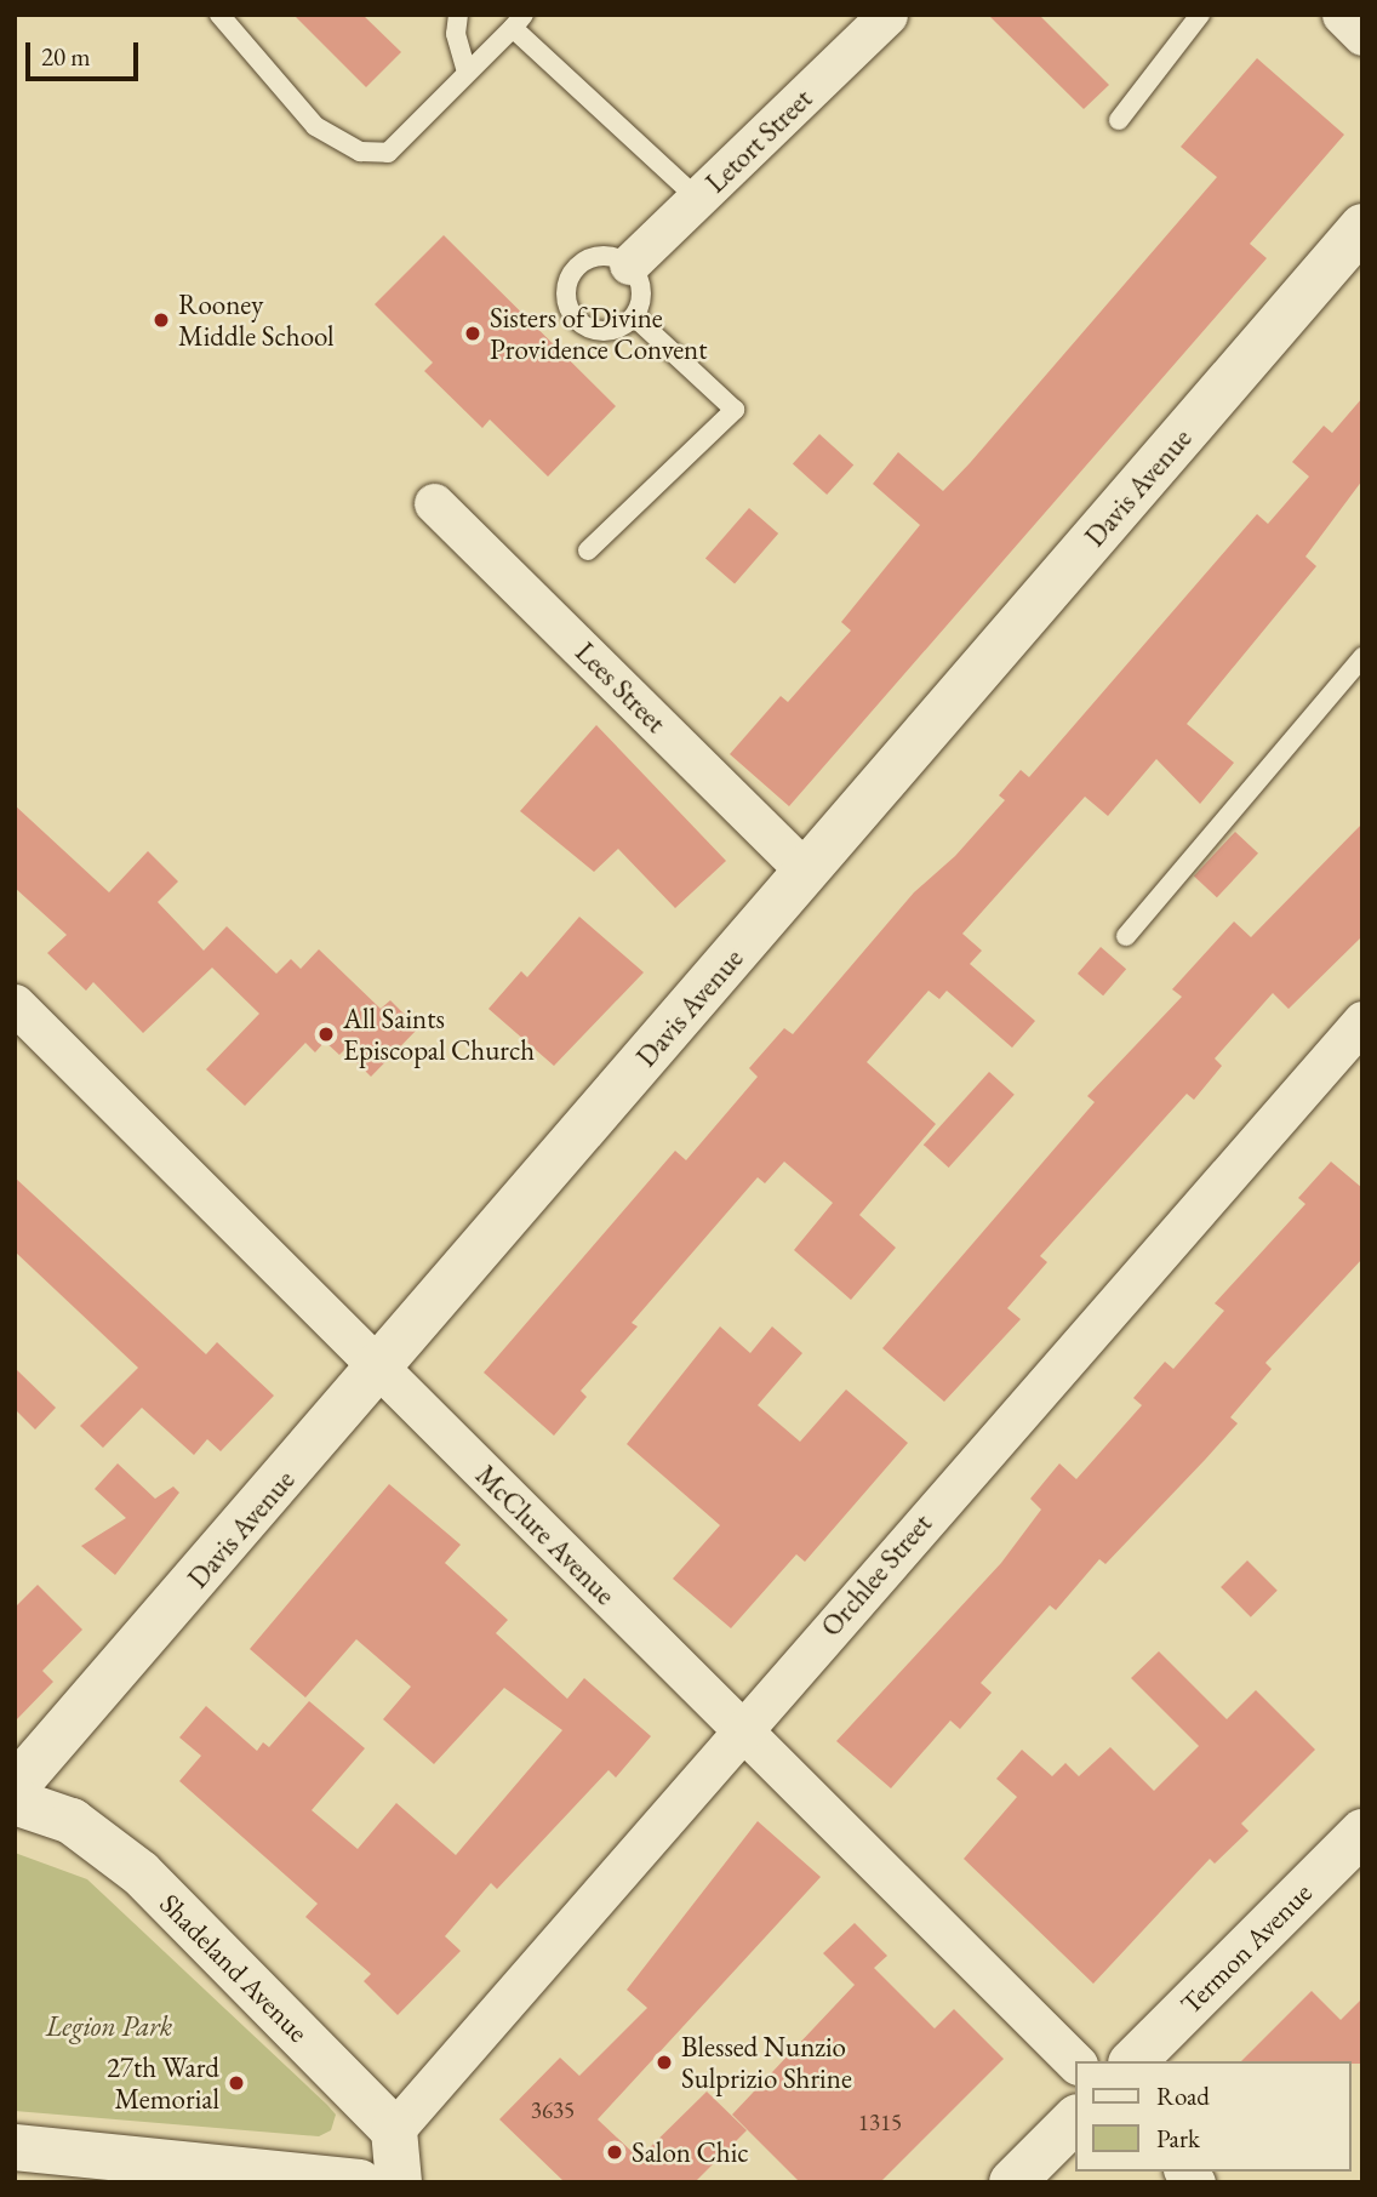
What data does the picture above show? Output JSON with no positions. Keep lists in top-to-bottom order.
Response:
{
  "streets": {
    "street": [
      "Letort Street",
      "Davis Avenue",
      "Lees Street",
      "McClure Avenue",
      "Orchlee Street",
      "Termon Avenue",
      "Shadeland Avenue"
    ]
  },
  "crossings": [
    ["Davis Avenue", "Lees Street"],
    ["Davis Avenue", "McClure Avenue"],
    ["McClure Avenue", "Orchlee Street"],
    ["Orchlee Street", "Shadeland Avenue"]
  ],
  "parks": ["Legion Park"],
  "places": [
    "Rooney Middle School",
    "Sisters of Divine Providence Convent",
    "All Saints Episcopal Church",
    "Blessed Nunzio Sulprizio Shrine",
    "27th Ward Memorial",
    "Salon Chic"
  ],
  "house_numbers": ["3635", "1315"],
  "legend": ["Road", "Park"],
  "scale_bar": "20 m"
}
